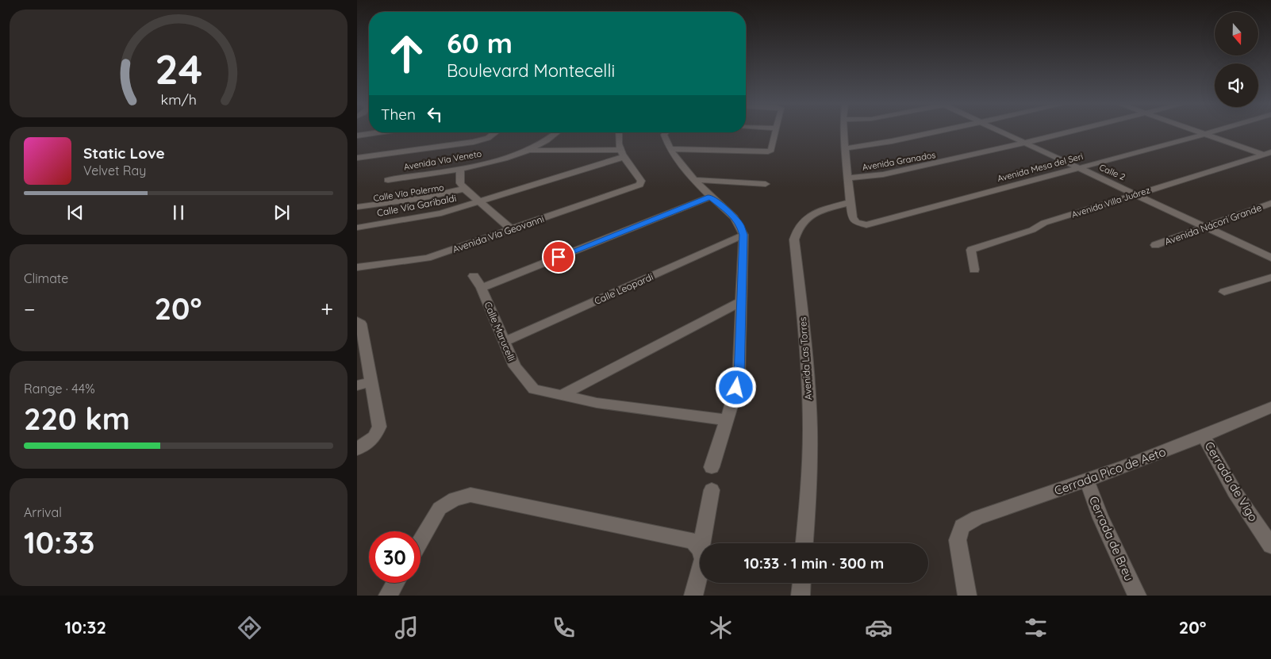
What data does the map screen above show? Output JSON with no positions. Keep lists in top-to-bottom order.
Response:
{
  "streets": {
    "street": [
      "Avenida Vía Veneto",
      "Avenida Granados",
      "Avenida Mesa del Seri",
      "Calle 2",
      "Calle Vía Palermo",
      "Avenida Villa Juárez",
      "Calle Vía Garibaldi",
      "Avenida Nácori Grande",
      "Avenida Vía Geovanni",
      "Calle Leopardi",
      "Calle Marucelli",
      "Avenida Las Torres",
      "Cerrada Pico de Aeto",
      "Cerrada de Vigo",
      "Cerrada de Breu"
    ]
  },
  "crossings": [
    ["Avenida Granados", "Calle 2"],
    ["Avenida Mesa del Seri", "Calle 2"],
    ["Avenida Mesa del Seri", "Avenida Las Torres"],
    ["Calle 2", "Avenida Villa Juárez"],
    ["Calle 2", "Avenida Nácori Grande"],
    ["Calle Vía Garibaldi", "Avenida Vía Geovanni"],
    ["Calle Leopardi", "Calle Marucelli"],
    ["Cerrada Pico de Aeto", "Cerrada de Vigo"],
    ["Cerrada Pico de Aeto", "Cerrada de Breu"]
  ],
  "north": "bottom",
  "page": {
    "turn": ["60 m", "Boulevard Montecelli"],
    "then": "Then",
    "song": ["Static Love", "Velvet Ray"],
    "tile": [
      "Climate",
      ["Range · 44%", "220 km"],
      ["Arrival", "10:33"]
    ],
    "heat": ["−", "20°", "+"],
    "limit": "30",
    "trip": "10:33 · 1 min · 300 m",
    "tabs": ["10:32", "20°"],
    "gauge": ["24", "km/h"]
  }
}
